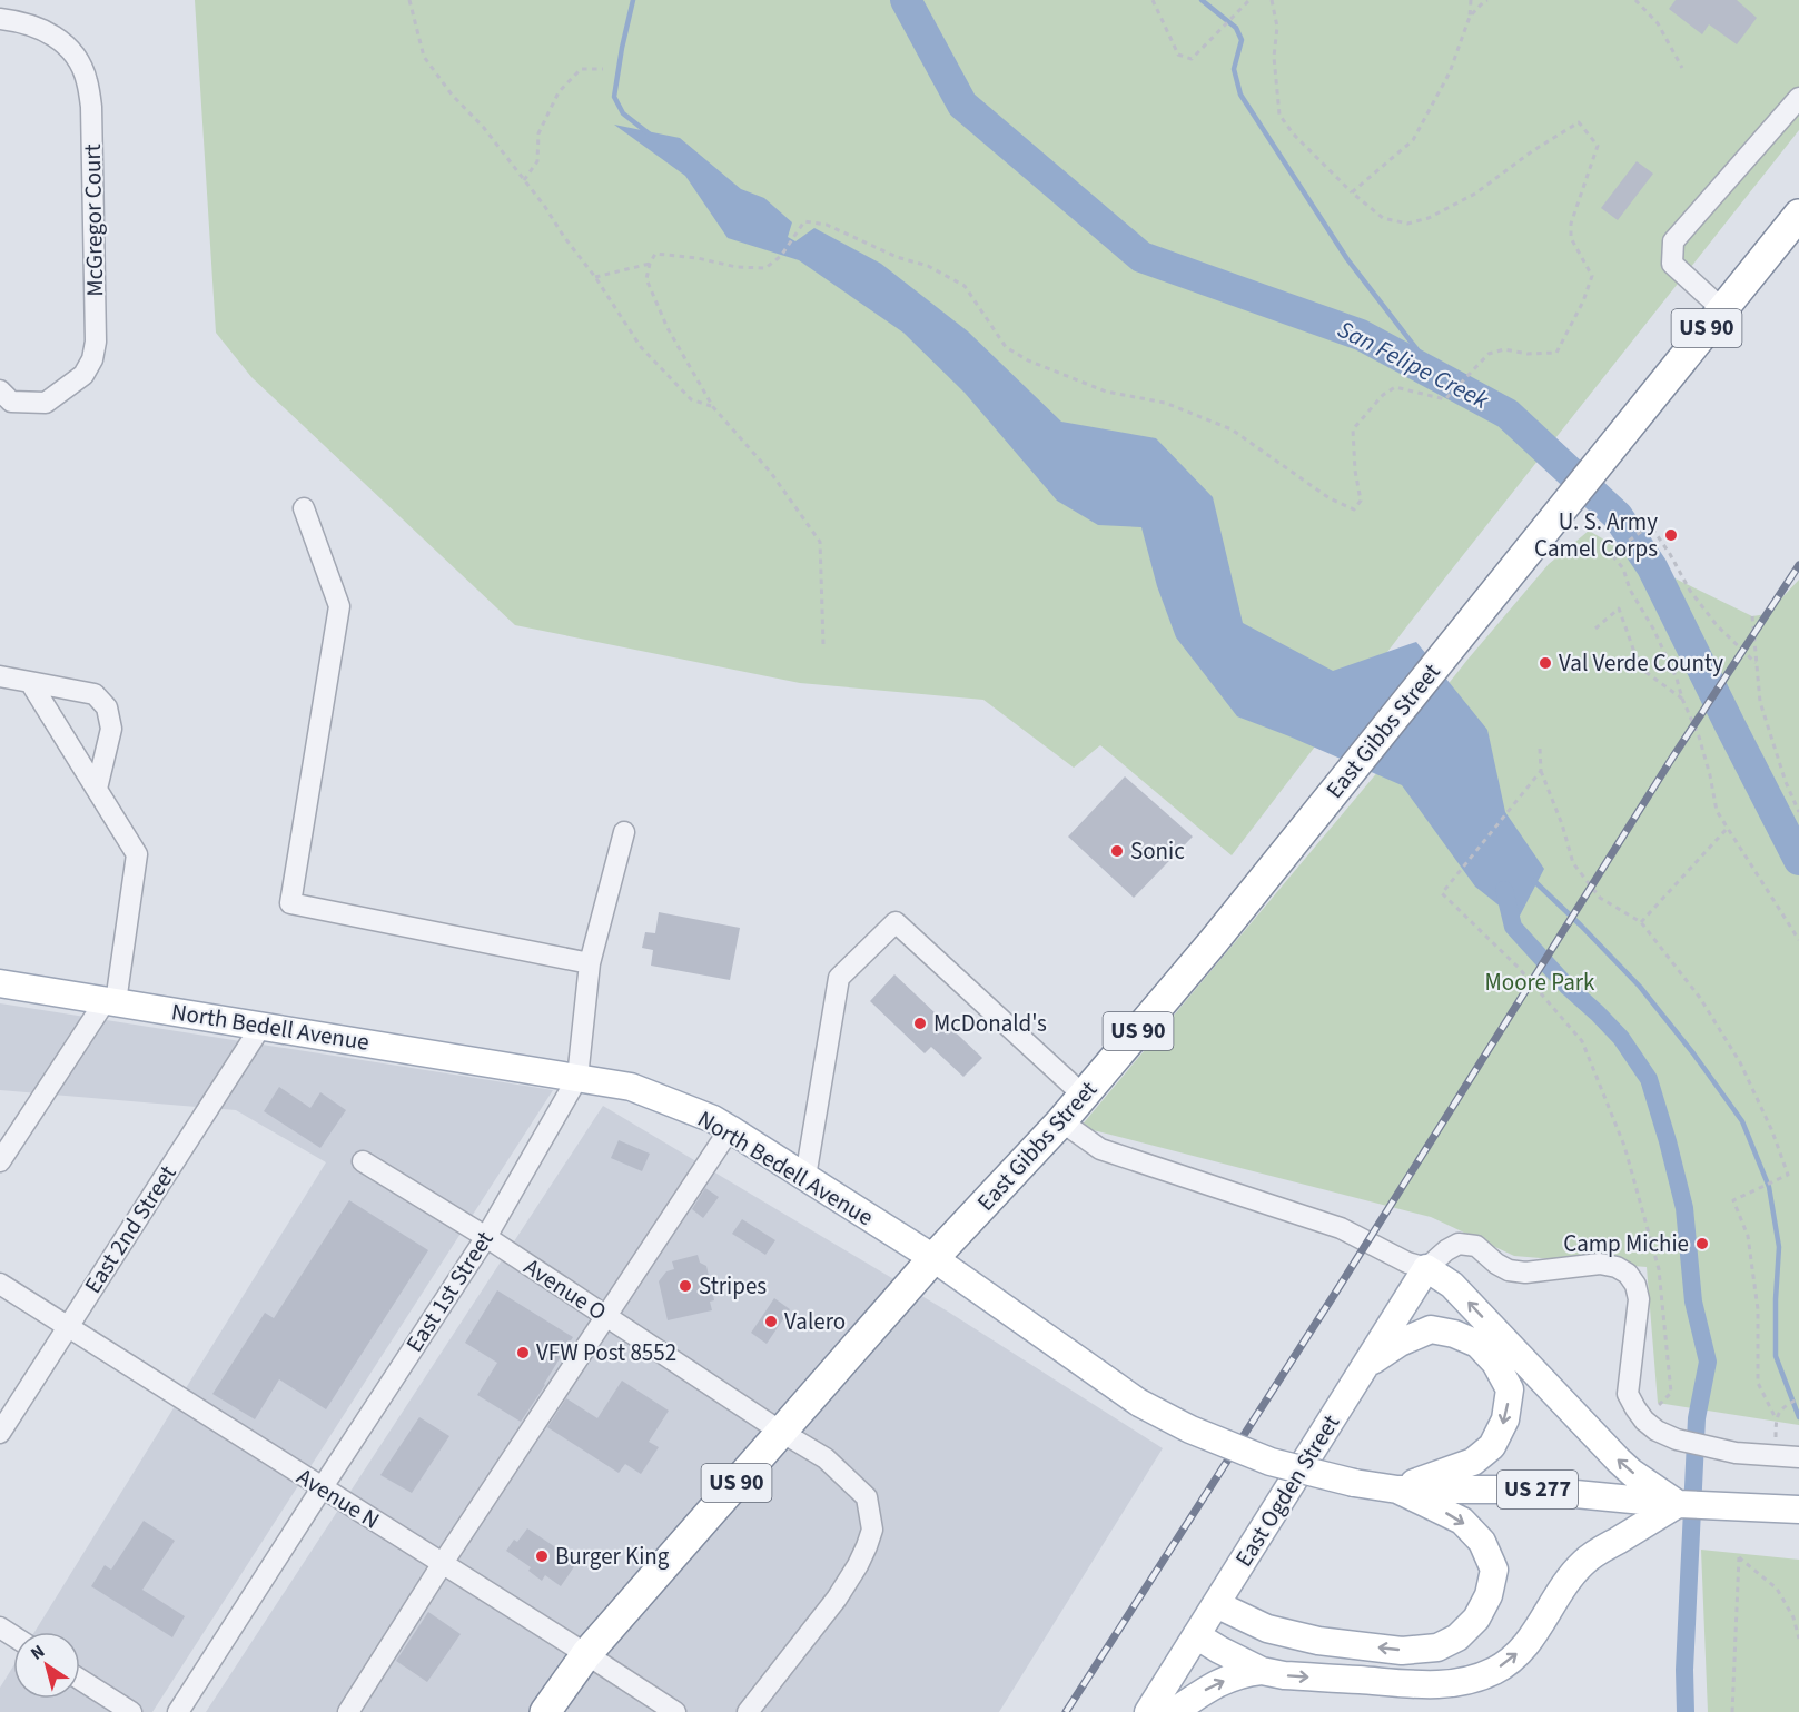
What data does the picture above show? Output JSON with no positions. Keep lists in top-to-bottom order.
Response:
{
  "streets": {
    "highway": ["US 90", "East Gibbs Street"],
    "main road": ["North Bedell Avenue", "US 277", "East Ogden Street"],
    "street": [
      "McGregor Court",
      "East 2nd Street",
      "Avenue O",
      "East 1st Street",
      "Avenue N"
    ]
  },
  "crossings": [
    ["US 90", "East Gibbs Street"],
    ["East Gibbs Street", "North Bedell Avenue"],
    ["East Gibbs Street", "Avenue O"],
    ["East Gibbs Street", "Avenue N"],
    ["North Bedell Avenue", "East 2nd Street"],
    ["North Bedell Avenue", "East 1st Street"],
    ["North Bedell Avenue", "US 277"],
    ["East 2nd Street", "Avenue N"],
    ["Avenue O", "East 1st Street"],
    ["East 1st Street", "Avenue N"]
  ],
  "water": ["San Felipe Creek"],
  "parks": ["Moore Park"],
  "places": [
    "U. S. Army Camel Corps",
    "Val Verde County",
    "Sonic",
    "McDonald's",
    "Camp Michie",
    "Stripes",
    "Valero",
    "VFW Post 8552",
    "Burger King"
  ],
  "north": "top left"
}
